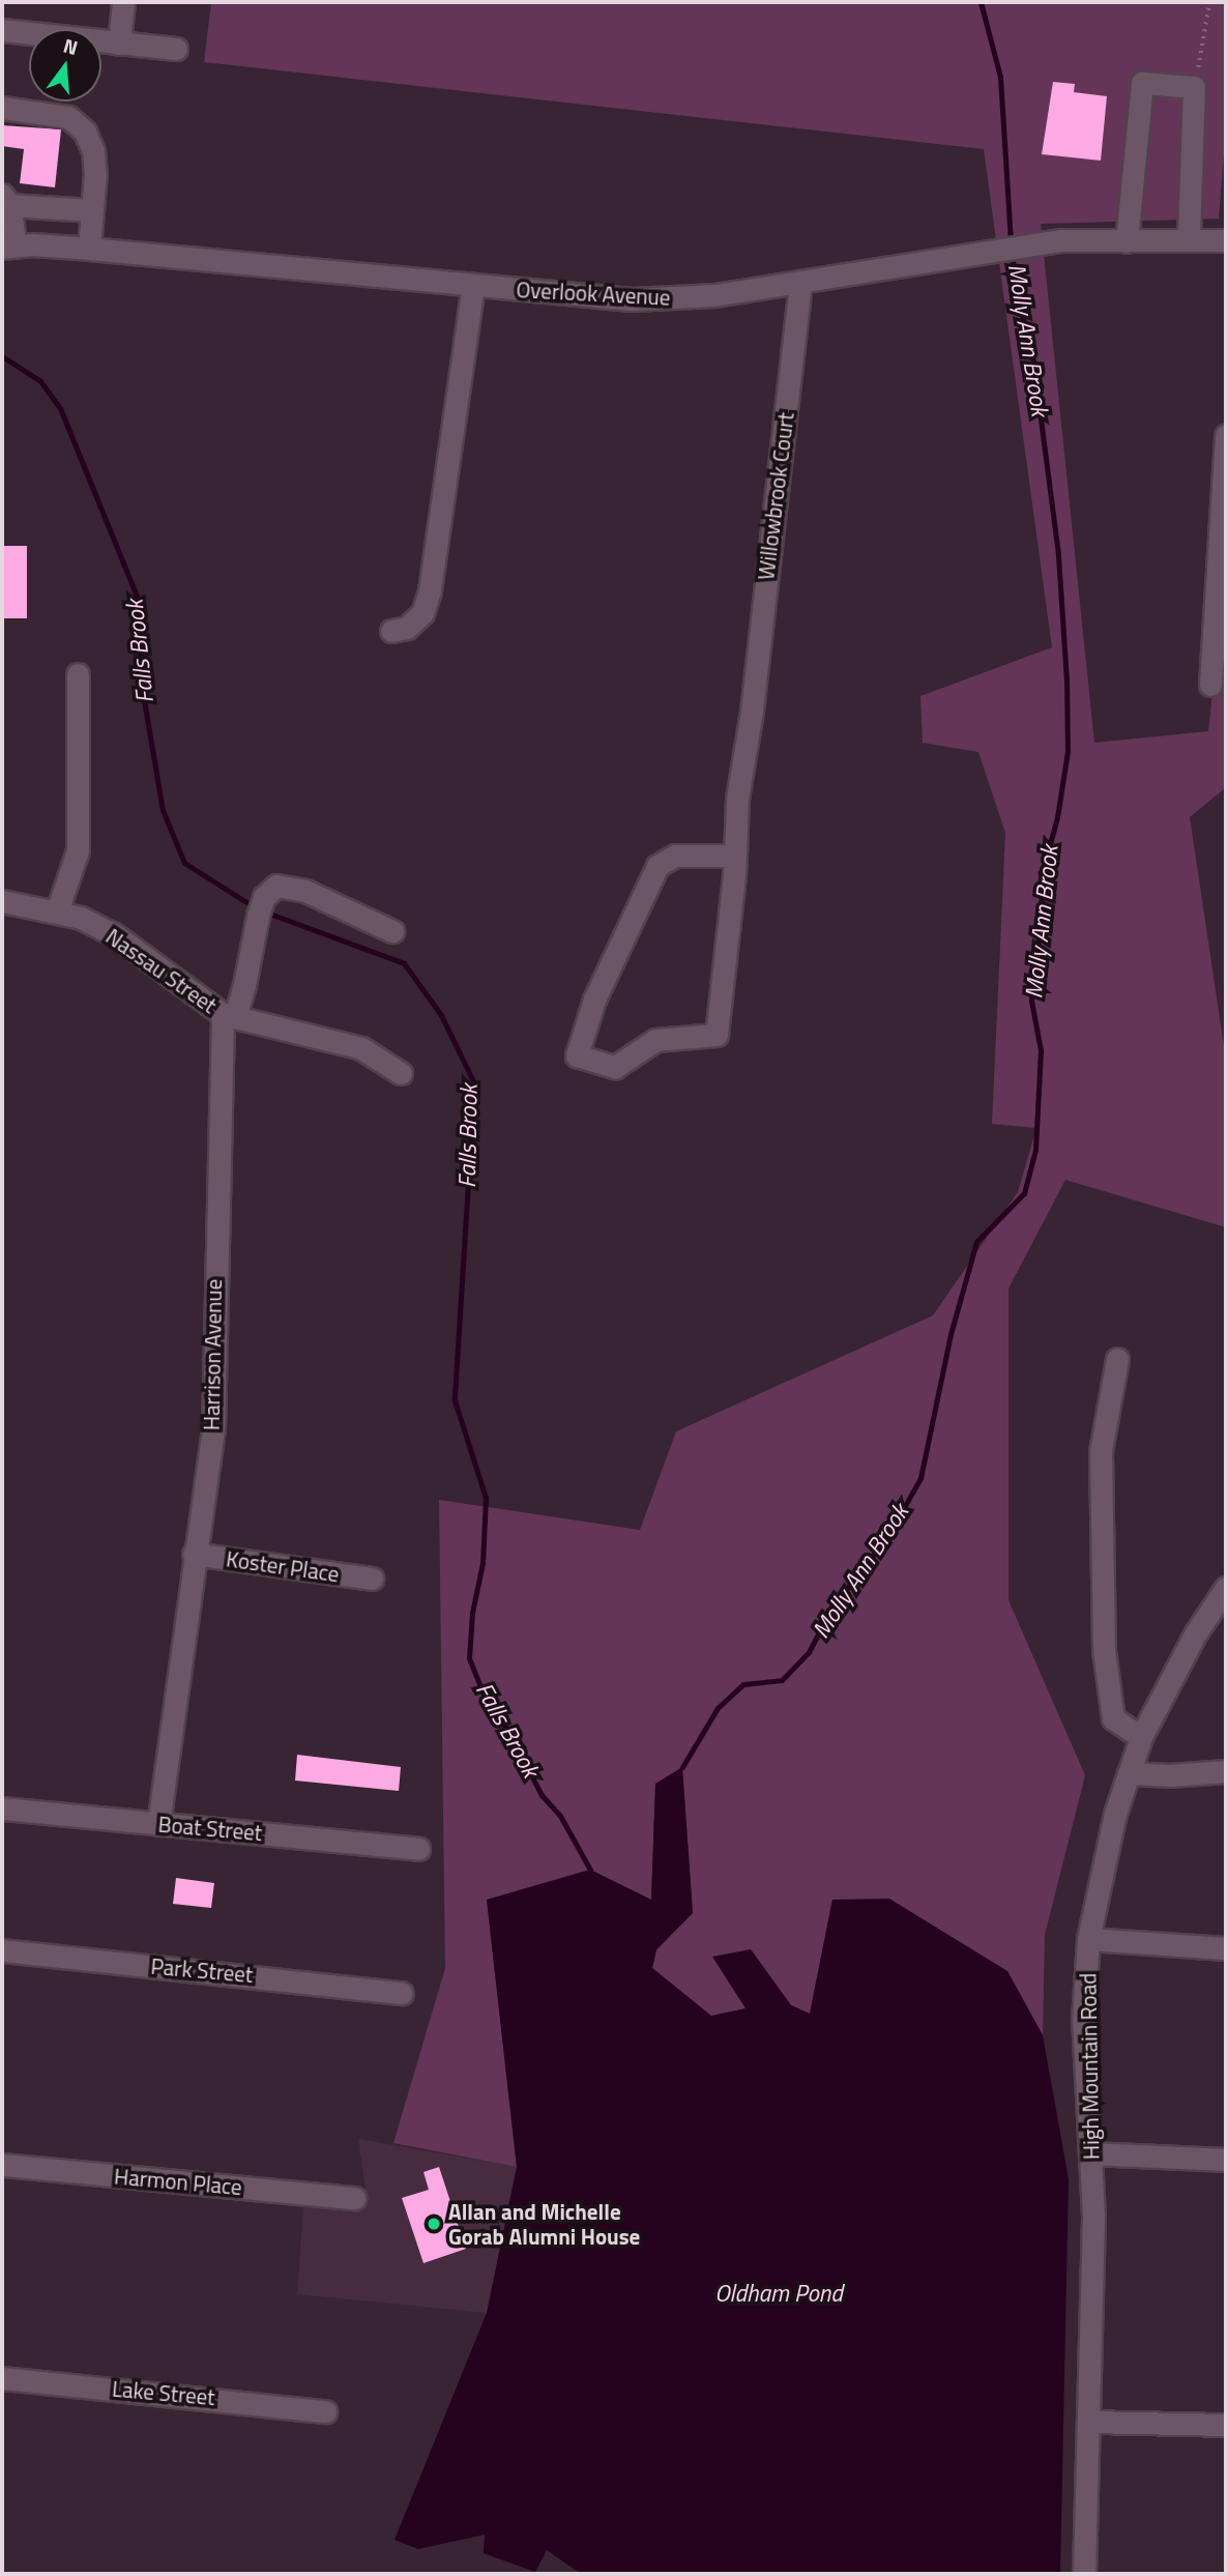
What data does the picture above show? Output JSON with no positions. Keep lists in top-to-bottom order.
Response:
{
  "streets": {
    "street": [
      "Overlook Avenue",
      "Willowbrook Court",
      "Nassau Street",
      "Harrison Avenue",
      "Koster Place",
      "Boat Street",
      "Park Street",
      "High Mountain Road",
      "Harmon Place",
      "Lake Street"
    ]
  },
  "crossings": [
    ["Overlook Avenue", "Willowbrook Court"],
    ["Nassau Street", "Harrison Avenue"],
    ["Harrison Avenue", "Koster Place"],
    ["Harrison Avenue", "Boat Street"]
  ],
  "water": ["Molly Ann Brook", "Falls Brook", "Oldham Pond"],
  "places": ["Allan and Michelle Gorab Alumni House"],
  "north": "top"
}
